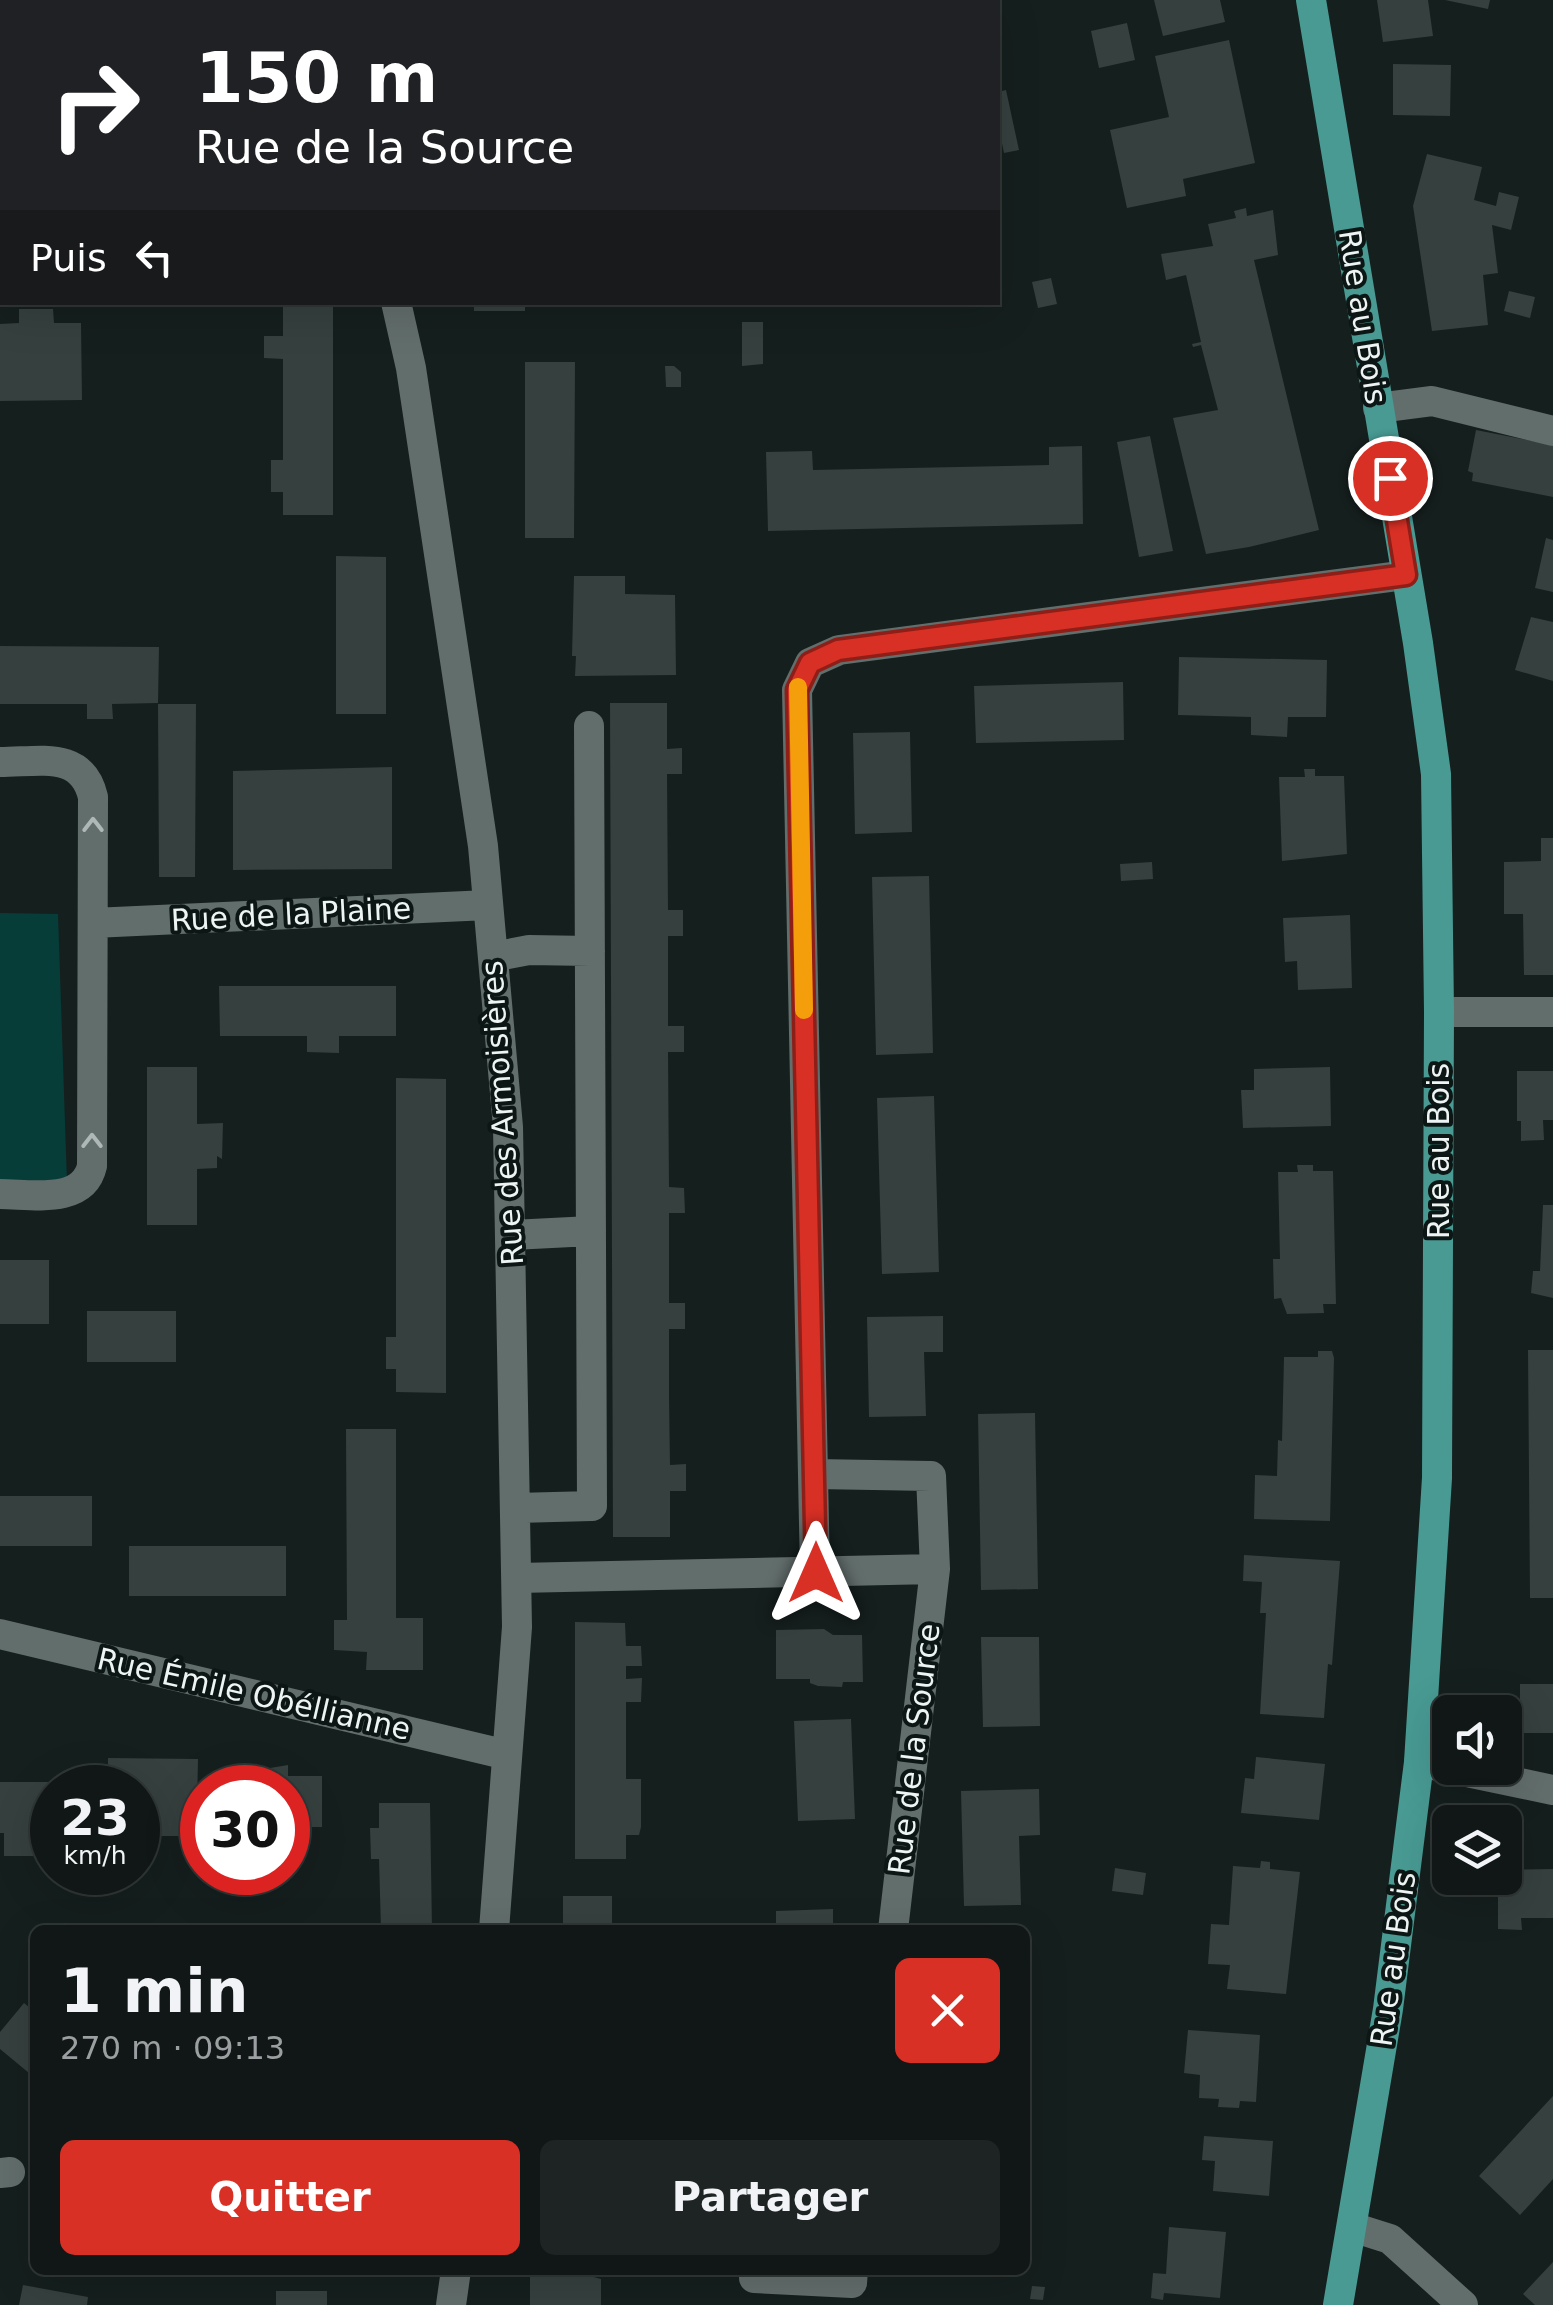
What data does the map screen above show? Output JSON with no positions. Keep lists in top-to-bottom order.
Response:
{
  "streets": {
    "main road": ["Rue au Bois"],
    "street": [
      "Rue de la Plaine",
      "Rue des Armoisières",
      "Rue Émile Obéllianne",
      "Rue de la Source"
    ]
  },
  "crossings": [
    ["Rue de la Plaine", "Rue des Armoisières"],
    ["Rue des Armoisières", "Rue Émile Obéllianne"]
  ],
  "page": {
    "turn": ["150 m", "Rue de la Source"],
    "then": "Puis",
    "speed": "23 km/h",
    "limit": "30",
    "heading": ["1 min", "270 m · 09:13"],
    "buttons": ["Quitter", "Partager"]
  }
}
